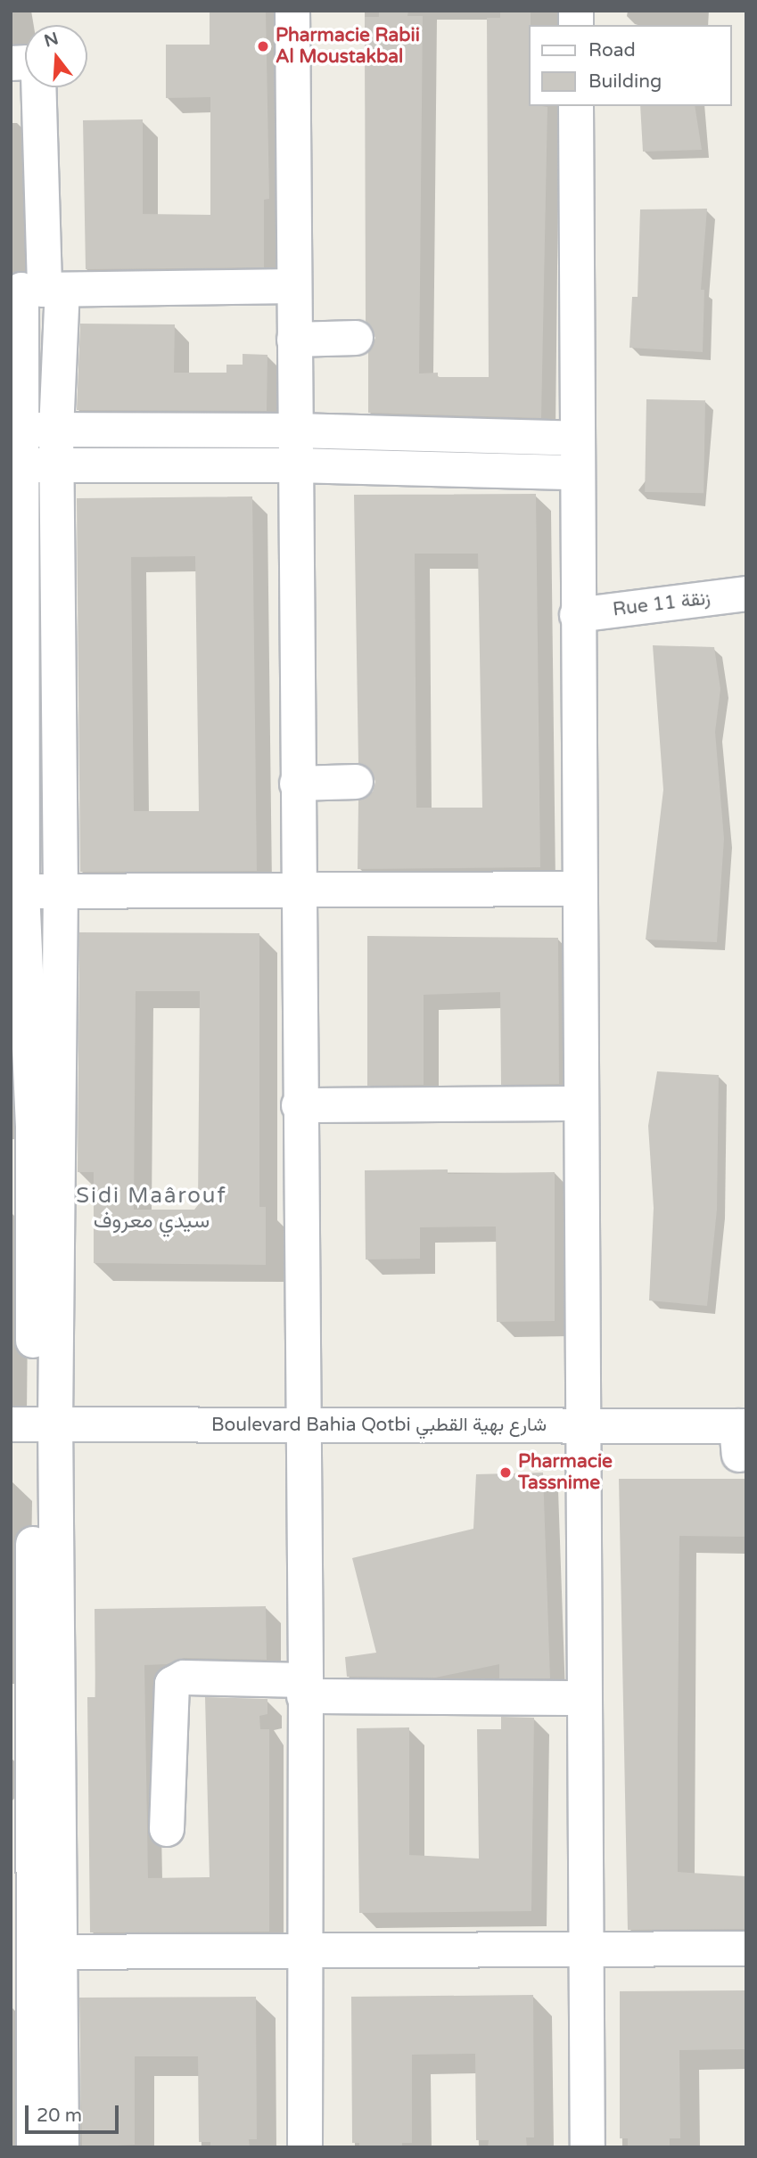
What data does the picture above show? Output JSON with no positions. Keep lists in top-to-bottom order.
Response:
{
  "streets": {
    "street": ["Rue 11 زنقة", "Boulevard Bahia Qotbi شارع بهية القطبي"]
  },
  "districts": ["Sidi Maârouf سيدي معروف"],
  "places": ["Pharmacie Rabii Al Moustakbal", "Pharmacie Tassnime"],
  "legend": ["Road", "Building"],
  "scale_bar": "20 m",
  "north": "top"
}
